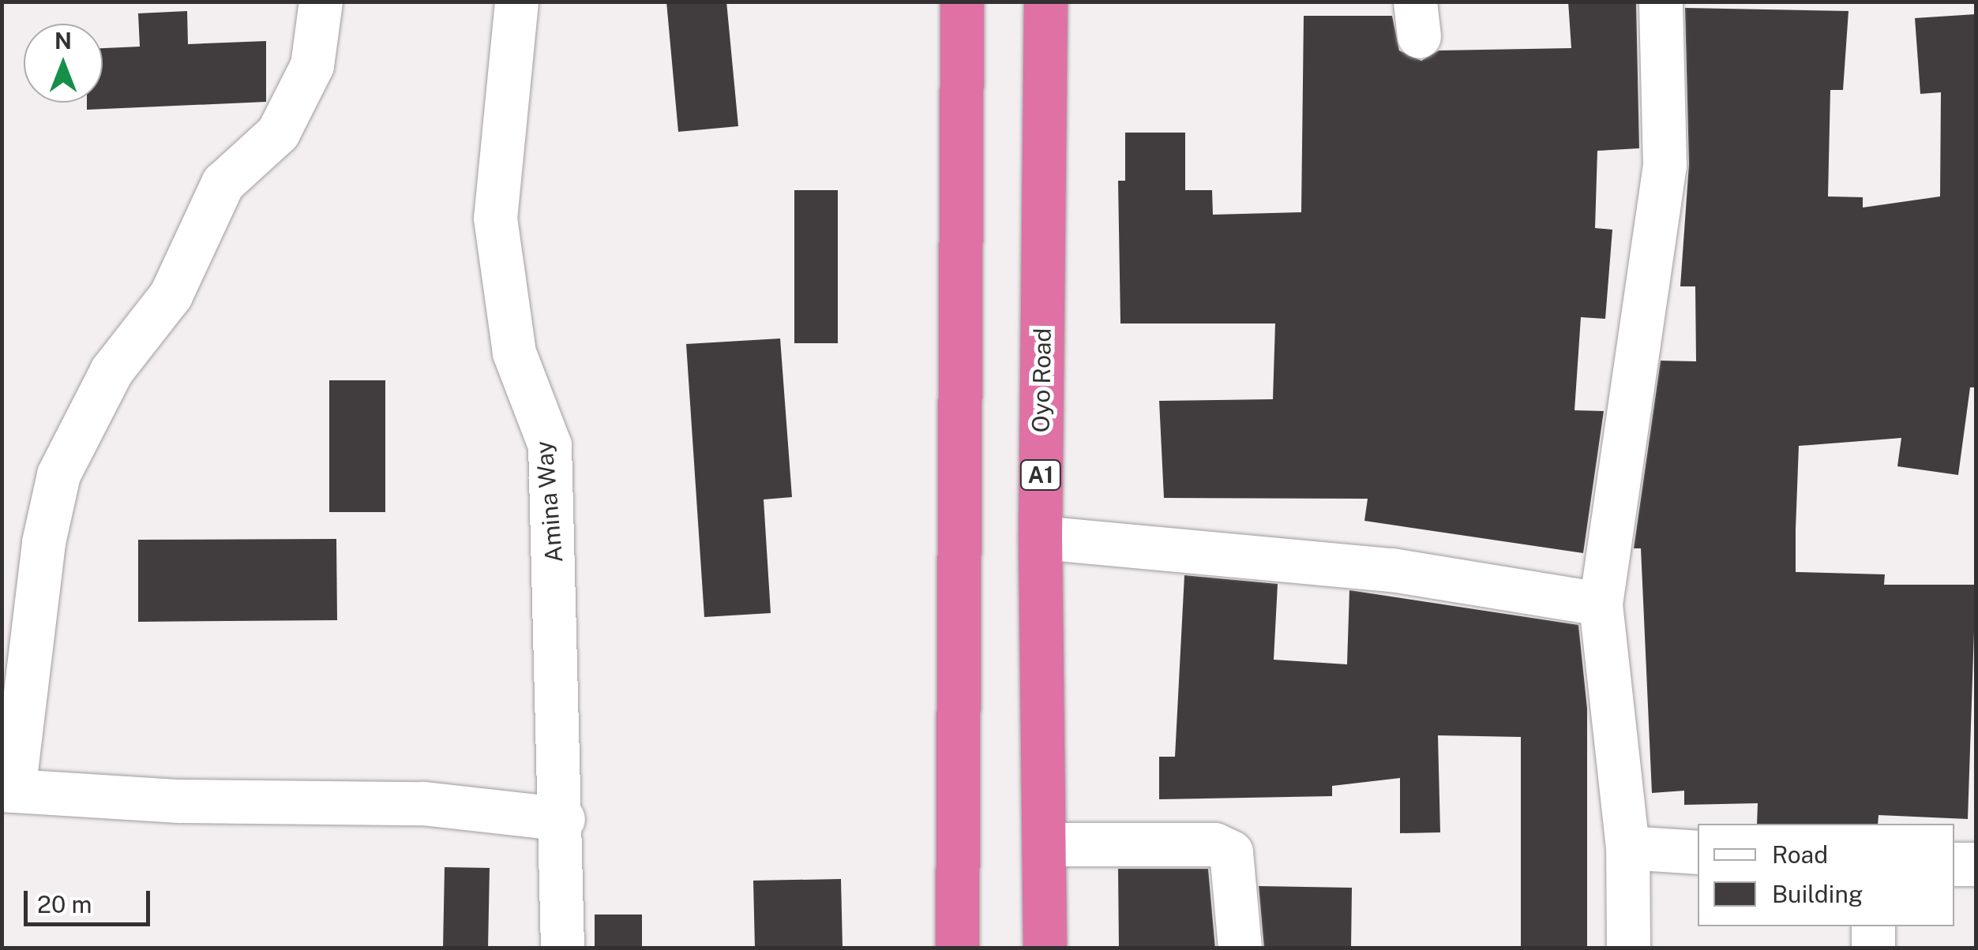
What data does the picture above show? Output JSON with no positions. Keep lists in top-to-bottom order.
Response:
{
  "streets": {
    "highway": ["Oyo Road", "A1"],
    "street": ["Amina Way"]
  },
  "legend": ["Road", "Building"],
  "scale_bar": "20 m",
  "north": "top"
}
